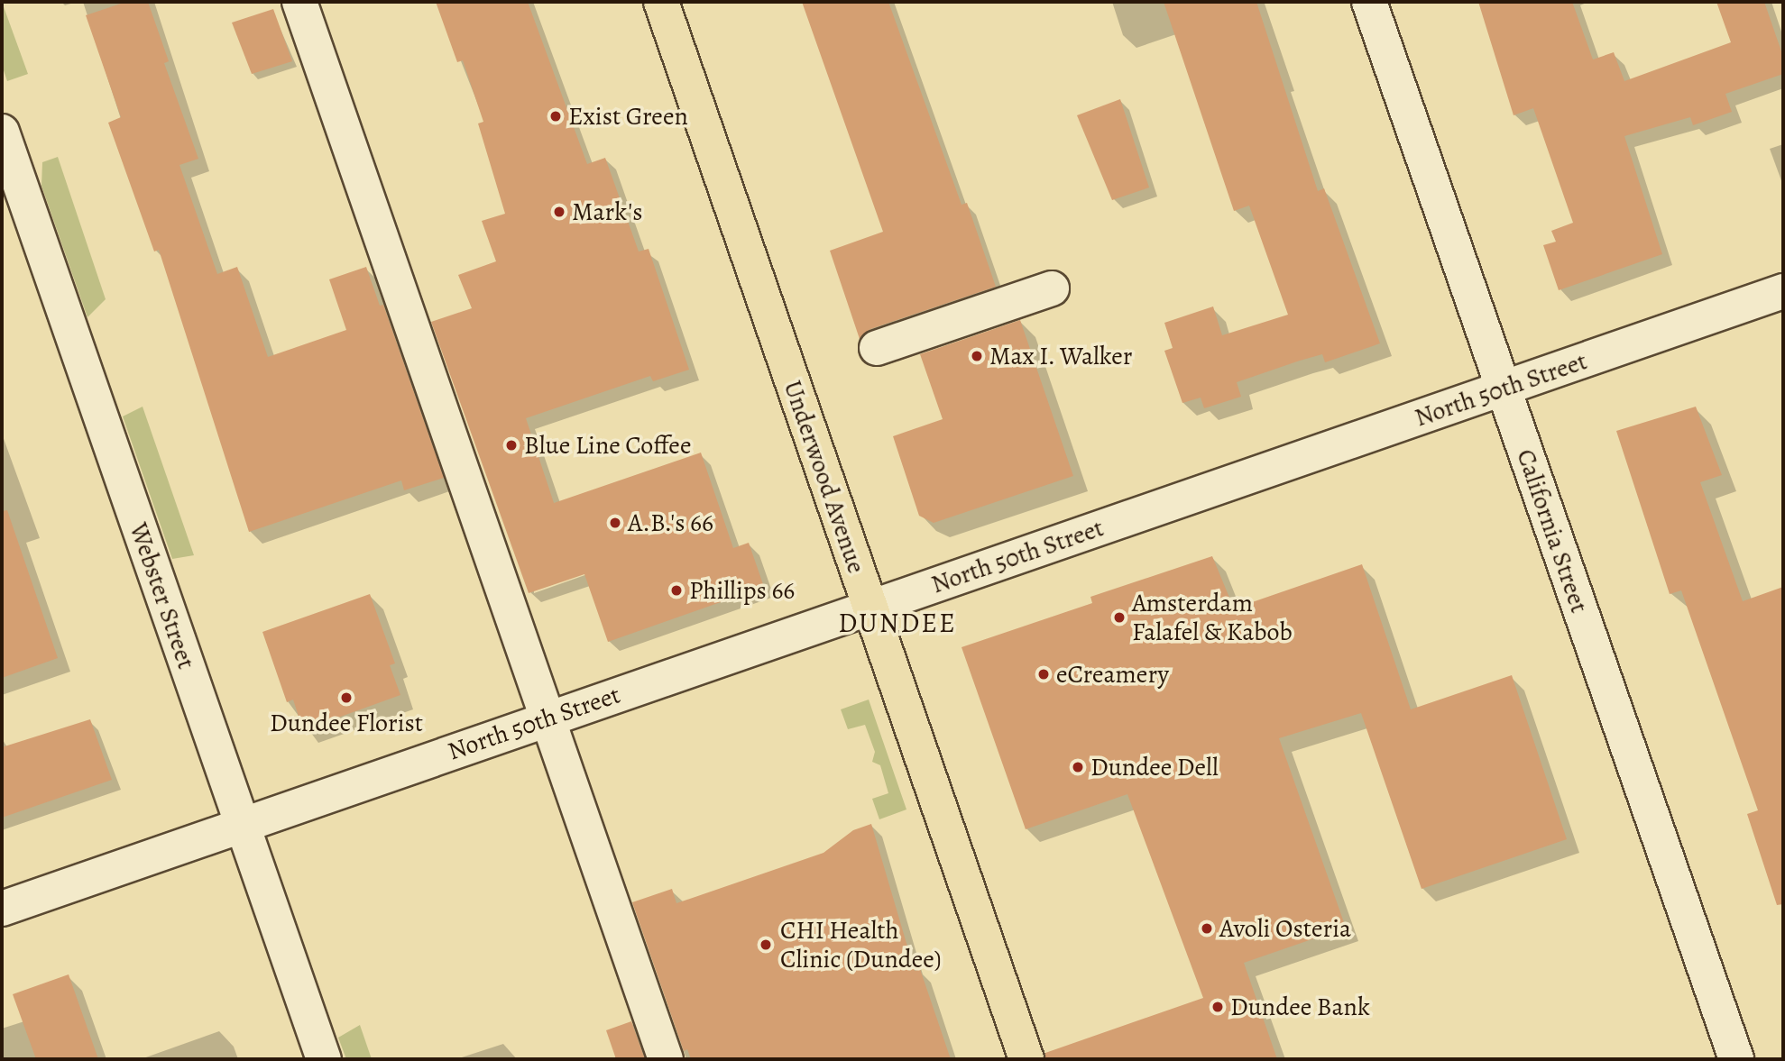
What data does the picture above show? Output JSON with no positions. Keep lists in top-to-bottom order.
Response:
{
  "streets": {
    "main road": ["Underwood Avenue"],
    "street": ["North 50th Street", "California Street", "Webster Street"]
  },
  "crossings": [
    ["North 50th Street", "Underwood Avenue"],
    ["North 50th Street", "California Street"],
    ["North 50th Street", "Webster Street"]
  ],
  "districts": ["DUNDEE"],
  "places": [
    "Exist Green",
    "Mark's",
    "Max I. Walker",
    "Blue Line Coffee",
    "A.B.'s 66",
    "Phillips 66",
    "Amsterdam Falafel & Kabob",
    "eCreamery",
    "Dundee Florist",
    "Dundee Dell",
    "Avoli Osteria",
    "CHI Health Clinic (Dundee)",
    "Dundee Bank"
  ]
}
